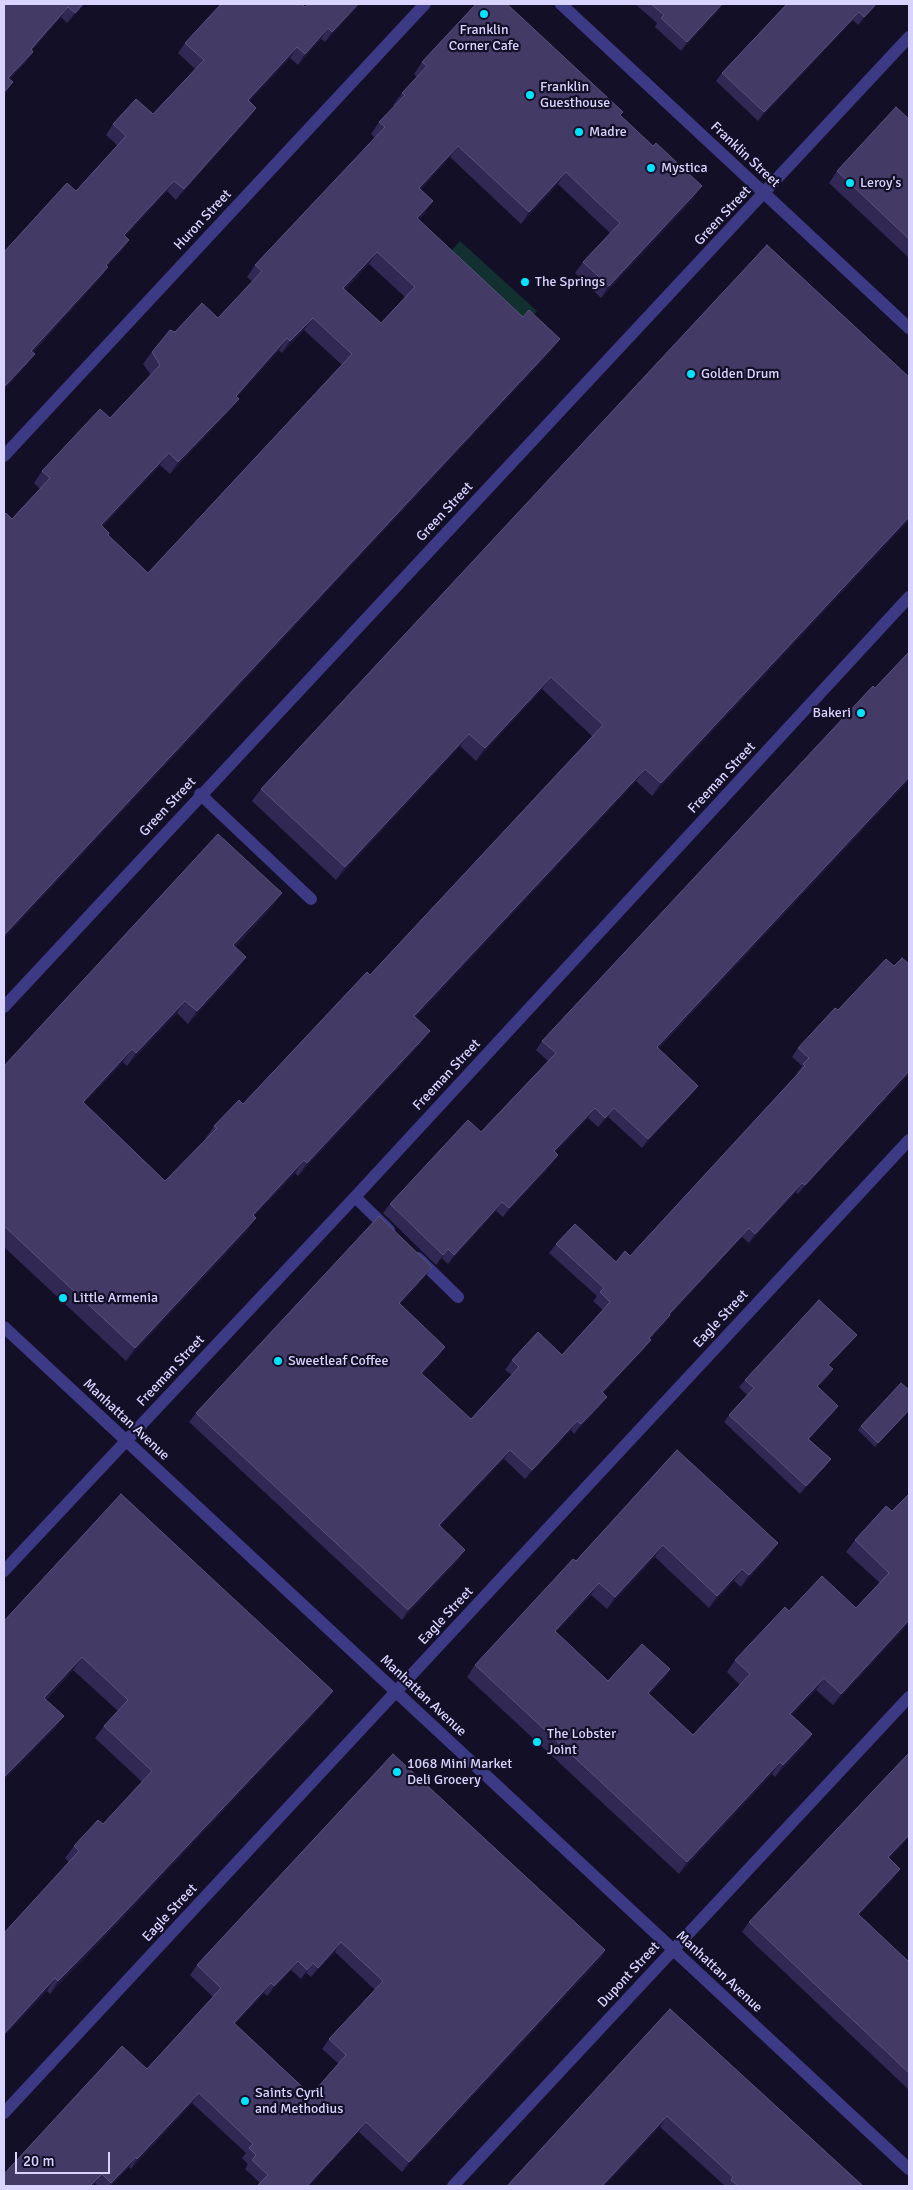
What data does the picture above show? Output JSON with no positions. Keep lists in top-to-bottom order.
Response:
{
  "streets": {
    "street": [
      "Franklin Street",
      "Green Street",
      "Huron Street",
      "Freeman Street",
      "Eagle Street",
      "Manhattan Avenue",
      "Dupont Street"
    ]
  },
  "crossings": [
    ["Franklin Street", "Green Street"],
    ["Freeman Street", "Manhattan Avenue"],
    ["Eagle Street", "Manhattan Avenue"],
    ["Manhattan Avenue", "Dupont Street"]
  ],
  "places": [
    "Franklin Corner Cafe",
    "Franklin Guesthouse",
    "Madre",
    "Mystica",
    "Leroy's",
    "The Springs",
    "Golden Drum",
    "Bakeri",
    "Little Armenia",
    "Sweetleaf Coffee",
    "The Lobster Joint",
    "1068 Mini Market Deli Grocery",
    "Saints Cyril and Methodius"
  ],
  "scale_bar": "20 m"
}
